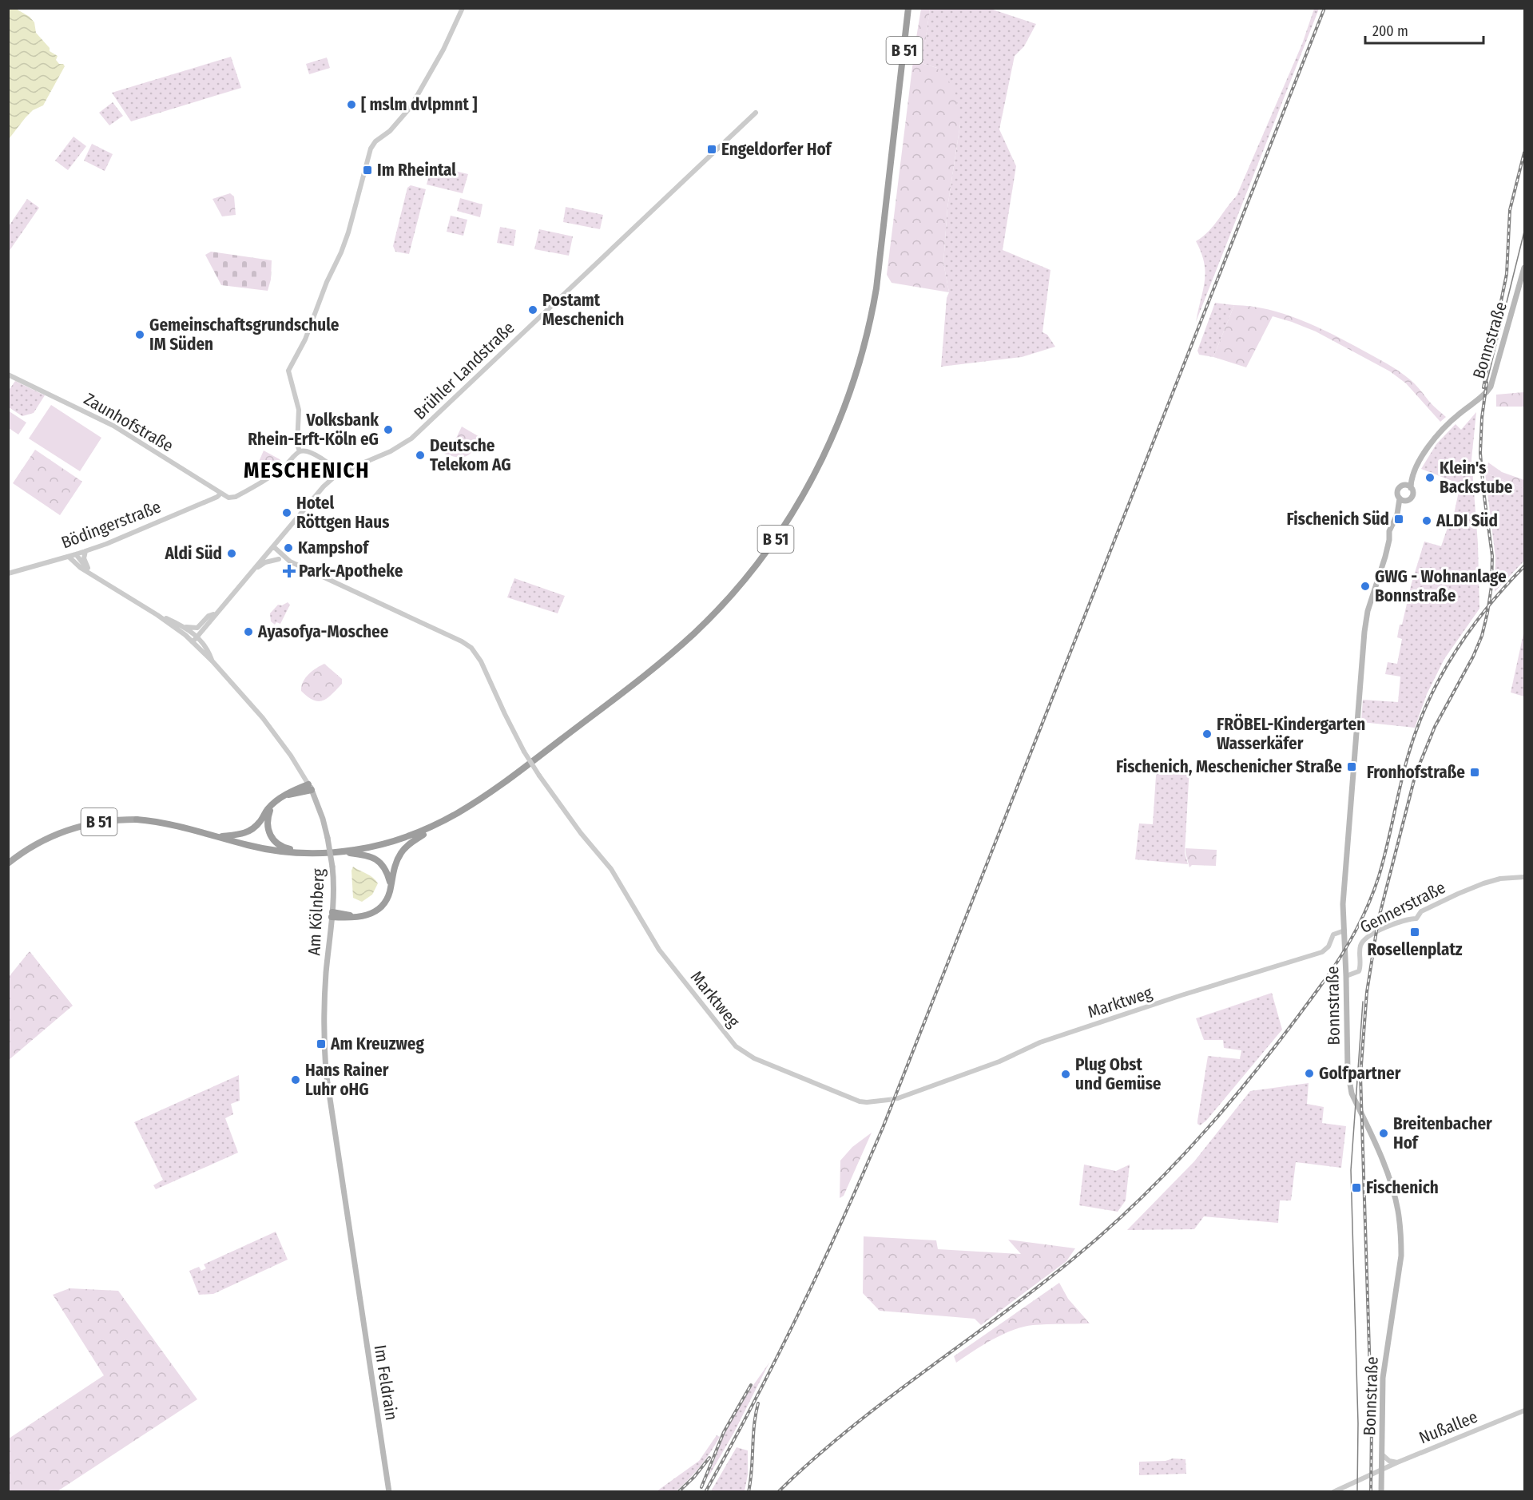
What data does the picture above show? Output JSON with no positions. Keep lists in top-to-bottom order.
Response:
{
  "streets": {
    "highway": ["B 51"],
    "main road": ["Bonnstraße", "Am Kölnberg", "Im Feldrain"],
    "street": [
      "Brühler Landstraße",
      "Zaunhofstraße",
      "Bödingerstraße",
      "Gennerstraße",
      "Marktweg",
      "Nußallee"
    ]
  },
  "crossings": [
    ["Bonnstraße", "Gennerstraße"],
    ["Bonnstraße", "Marktweg"],
    ["Bonnstraße", "Nußallee"],
    ["Brühler Landstraße", "Am Kölnberg"],
    ["Zaunhofstraße", "Bödingerstraße"],
    ["Bödingerstraße", "Am Kölnberg"],
    ["Am Kölnberg", "Im Feldrain"]
  ],
  "districts": ["MESCHENICH"],
  "places": {
    "other": [
      "[ mslm dvlpmnt ]",
      "Postamt Meschenich",
      "Gemeinschaftsgrundschule IM Süden",
      "Volksbank Rhein-Erft-Köln eG",
      "Deutsche Telekom AG",
      "Klein's Backstube",
      "Hotel Röttgen Haus",
      "ALDI Süd",
      "Kampshof",
      "Aldi Süd",
      "GWG - Wohnanlage Bonnstraße",
      "Ayasofya-Moschee",
      "FRÖBEL-Kindergarten Wasserkäfer",
      "Golfpartner",
      "Plug Obst und Gemüse",
      "Hans Rainer Luhr oHG",
      "Breitenbacher Hof"
    ],
    "transit": [
      "Engeldorfer Hof",
      "Im Rheintal",
      "Fischenich Süd",
      "Fischenich, Meschenicher Straße",
      "Fronhofstraße",
      "Rosellenplatz",
      "Am Kreuzweg",
      "Fischenich"
    ],
    "health": ["Park-Apotheke"]
  },
  "scale_bar": "200 m"
}
